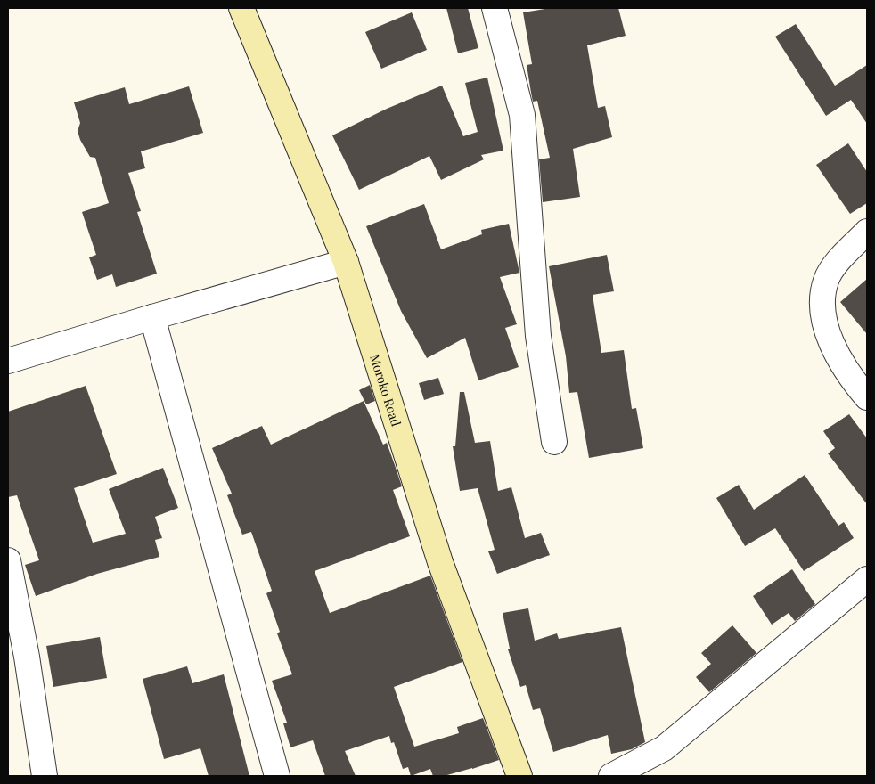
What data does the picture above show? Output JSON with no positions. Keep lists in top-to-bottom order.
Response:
{
  "streets": {
    "street": ["Moroko Road"]
  }
}
